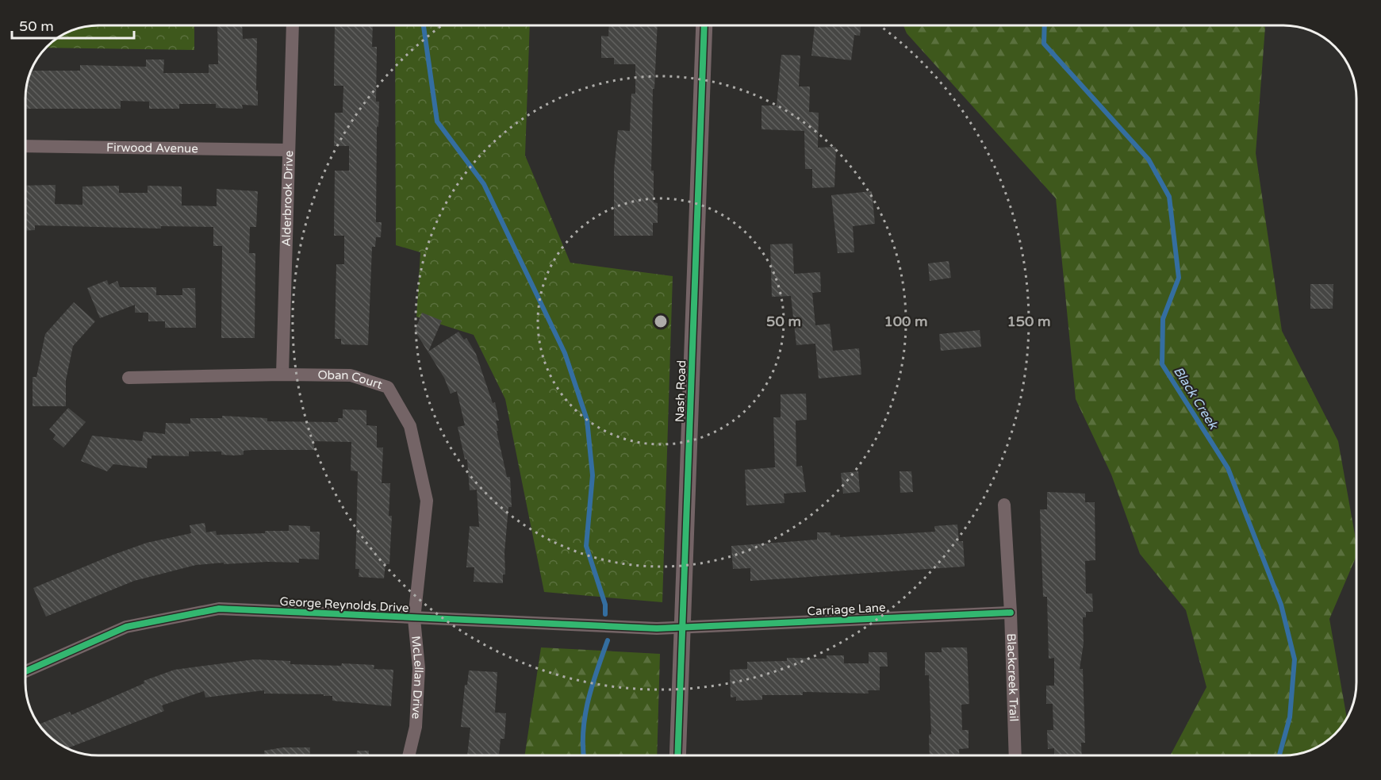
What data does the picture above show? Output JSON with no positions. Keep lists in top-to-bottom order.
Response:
{
  "streets": {
    "street": [
      "Firwood Avenue",
      "Alderbrook Drive",
      "Oban Court",
      "Nash Road",
      "George Reynolds Drive",
      "Carriage Lane",
      "Blackcreek Trail",
      "McLellan Drive"
    ]
  },
  "crossings": [
    ["Firwood Avenue", "Alderbrook Drive"],
    ["Alderbrook Drive", "Oban Court"],
    ["Oban Court", "George Reynolds Drive"],
    ["Oban Court", "McLellan Drive"],
    ["Nash Road", "George Reynolds Drive"],
    ["Nash Road", "Carriage Lane"],
    ["George Reynolds Drive", "Carriage Lane"],
    ["George Reynolds Drive", "McLellan Drive"],
    ["Carriage Lane", "Blackcreek Trail"]
  ],
  "water": ["Black Creek"],
  "scale_bar": "50 m",
  "rings": ["50 m", "100 m", "150 m"]
}
